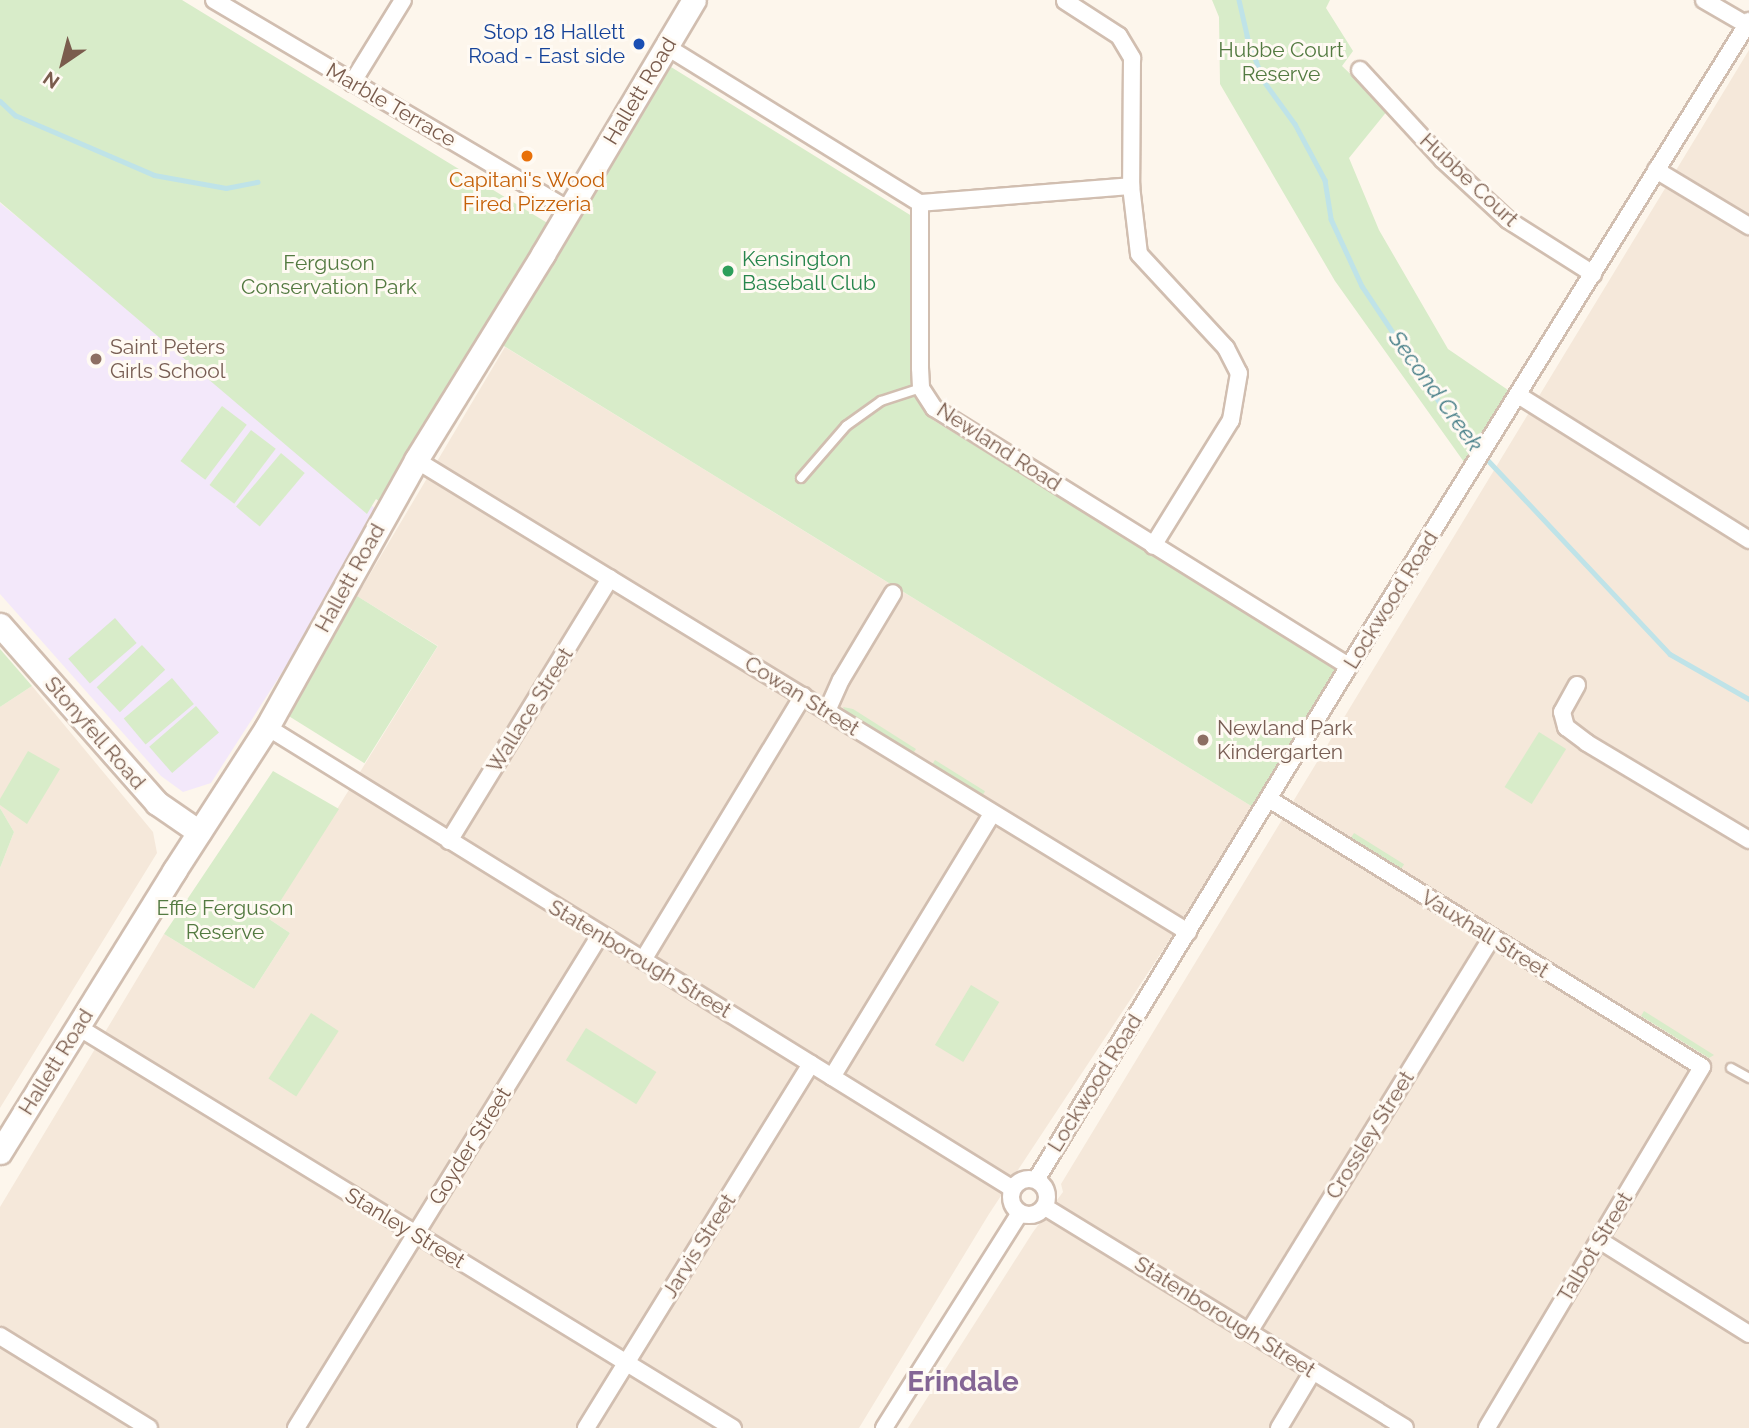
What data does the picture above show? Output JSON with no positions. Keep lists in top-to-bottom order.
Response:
{
  "streets": {
    "main road": ["Hallett Road", "Stonyfell Road"],
    "street": [
      "Marble Terrace",
      "Hubbe Court",
      "Newland Road",
      "Lockwood Road",
      "Cowan Street",
      "Wallace Street",
      "Vauxhall Street",
      "Statenborough Street",
      "Crossley Street",
      "Goyder Street",
      "Stanley Street",
      "Jarvis Street",
      "Talbot Street"
    ]
  },
  "crossings": [
    ["Hallett Road", "Marble Terrace"],
    ["Hallett Road", "Cowan Street"],
    ["Hallett Road", "Stonyfell Road"],
    ["Hallett Road", "Statenborough Street"],
    ["Hallett Road", "Stanley Street"],
    ["Hubbe Court", "Lockwood Road"],
    ["Newland Road", "Lockwood Road"],
    ["Lockwood Road", "Cowan Street"],
    ["Lockwood Road", "Vauxhall Street"],
    ["Lockwood Road", "Statenborough Street"],
    ["Cowan Street", "Wallace Street"],
    ["Wallace Street", "Statenborough Street"],
    ["Vauxhall Street", "Crossley Street"],
    ["Vauxhall Street", "Talbot Street"],
    ["Statenborough Street", "Crossley Street"],
    ["Statenborough Street", "Goyder Street"],
    ["Statenborough Street", "Jarvis Street"],
    ["Goyder Street", "Stanley Street"],
    ["Stanley Street", "Jarvis Street"]
  ],
  "districts": ["Erindale"],
  "water": ["Second Creek"],
  "parks": ["Hubbe Court Reserve", "Ferguson Conservation Park", "Effie Ferguson Reserve"],
  "places": [
    "Stop 18 Hallett Road - East side",
    "Capitani's Wood Fired Pizzeria",
    "Kensington Baseball Club",
    "Saint Peters Girls School",
    "Newland Park Kindergarten"
  ],
  "north": "bottom left"
}
